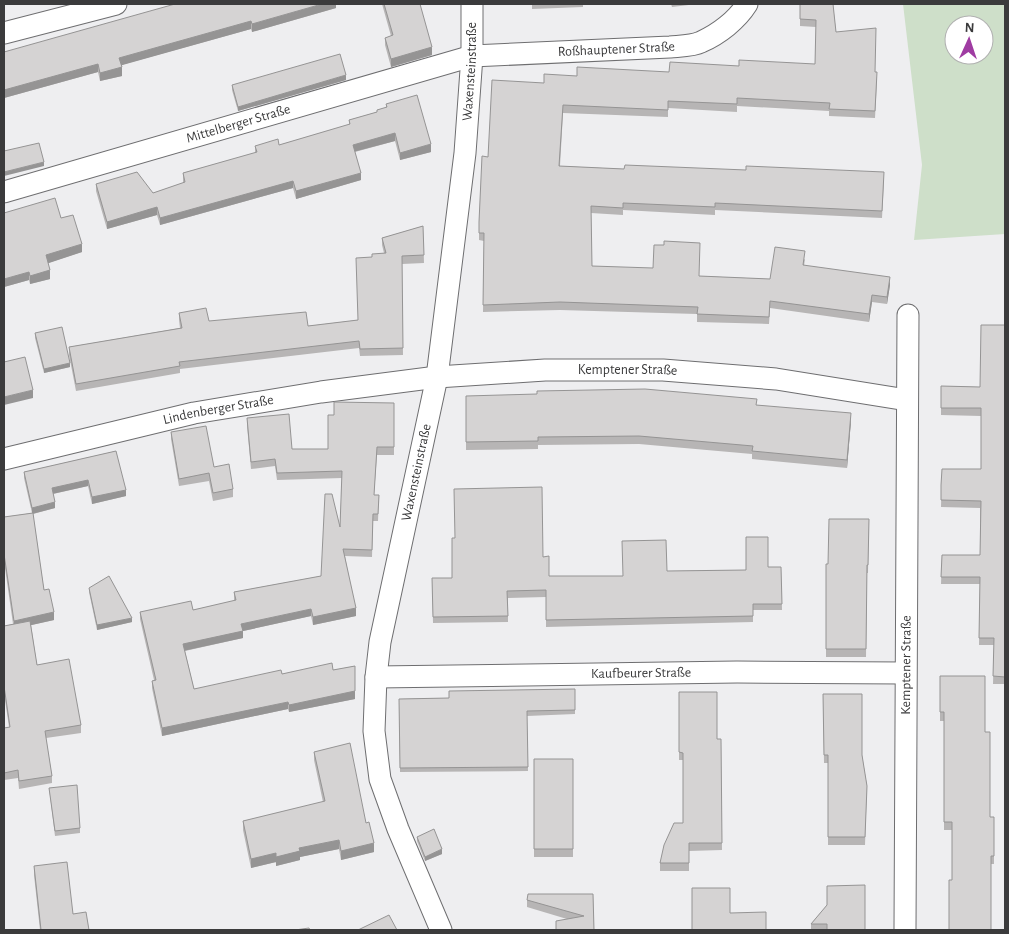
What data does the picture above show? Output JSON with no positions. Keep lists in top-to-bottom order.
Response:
{
  "streets": {
    "street": [
      "Roßhauptener Straße",
      "Waxensteinstraße",
      "Mittelberger Straße",
      "Kemptener Straße",
      "Lindenberger Straße",
      "Kaufbeurer Straße"
    ]
  },
  "crossings": [
    ["Roßhauptener Straße", "Waxensteinstraße"],
    ["Roßhauptener Straße", "Mittelberger Straße"],
    ["Waxensteinstraße", "Mittelberger Straße"],
    ["Waxensteinstraße", "Kemptener Straße"],
    ["Waxensteinstraße", "Lindenberger Straße"],
    ["Waxensteinstraße", "Kaufbeurer Straße"],
    ["Kemptener Straße", "Lindenberger Straße"],
    ["Kemptener Straße", "Kaufbeurer Straße"]
  ],
  "north": "top"
}
